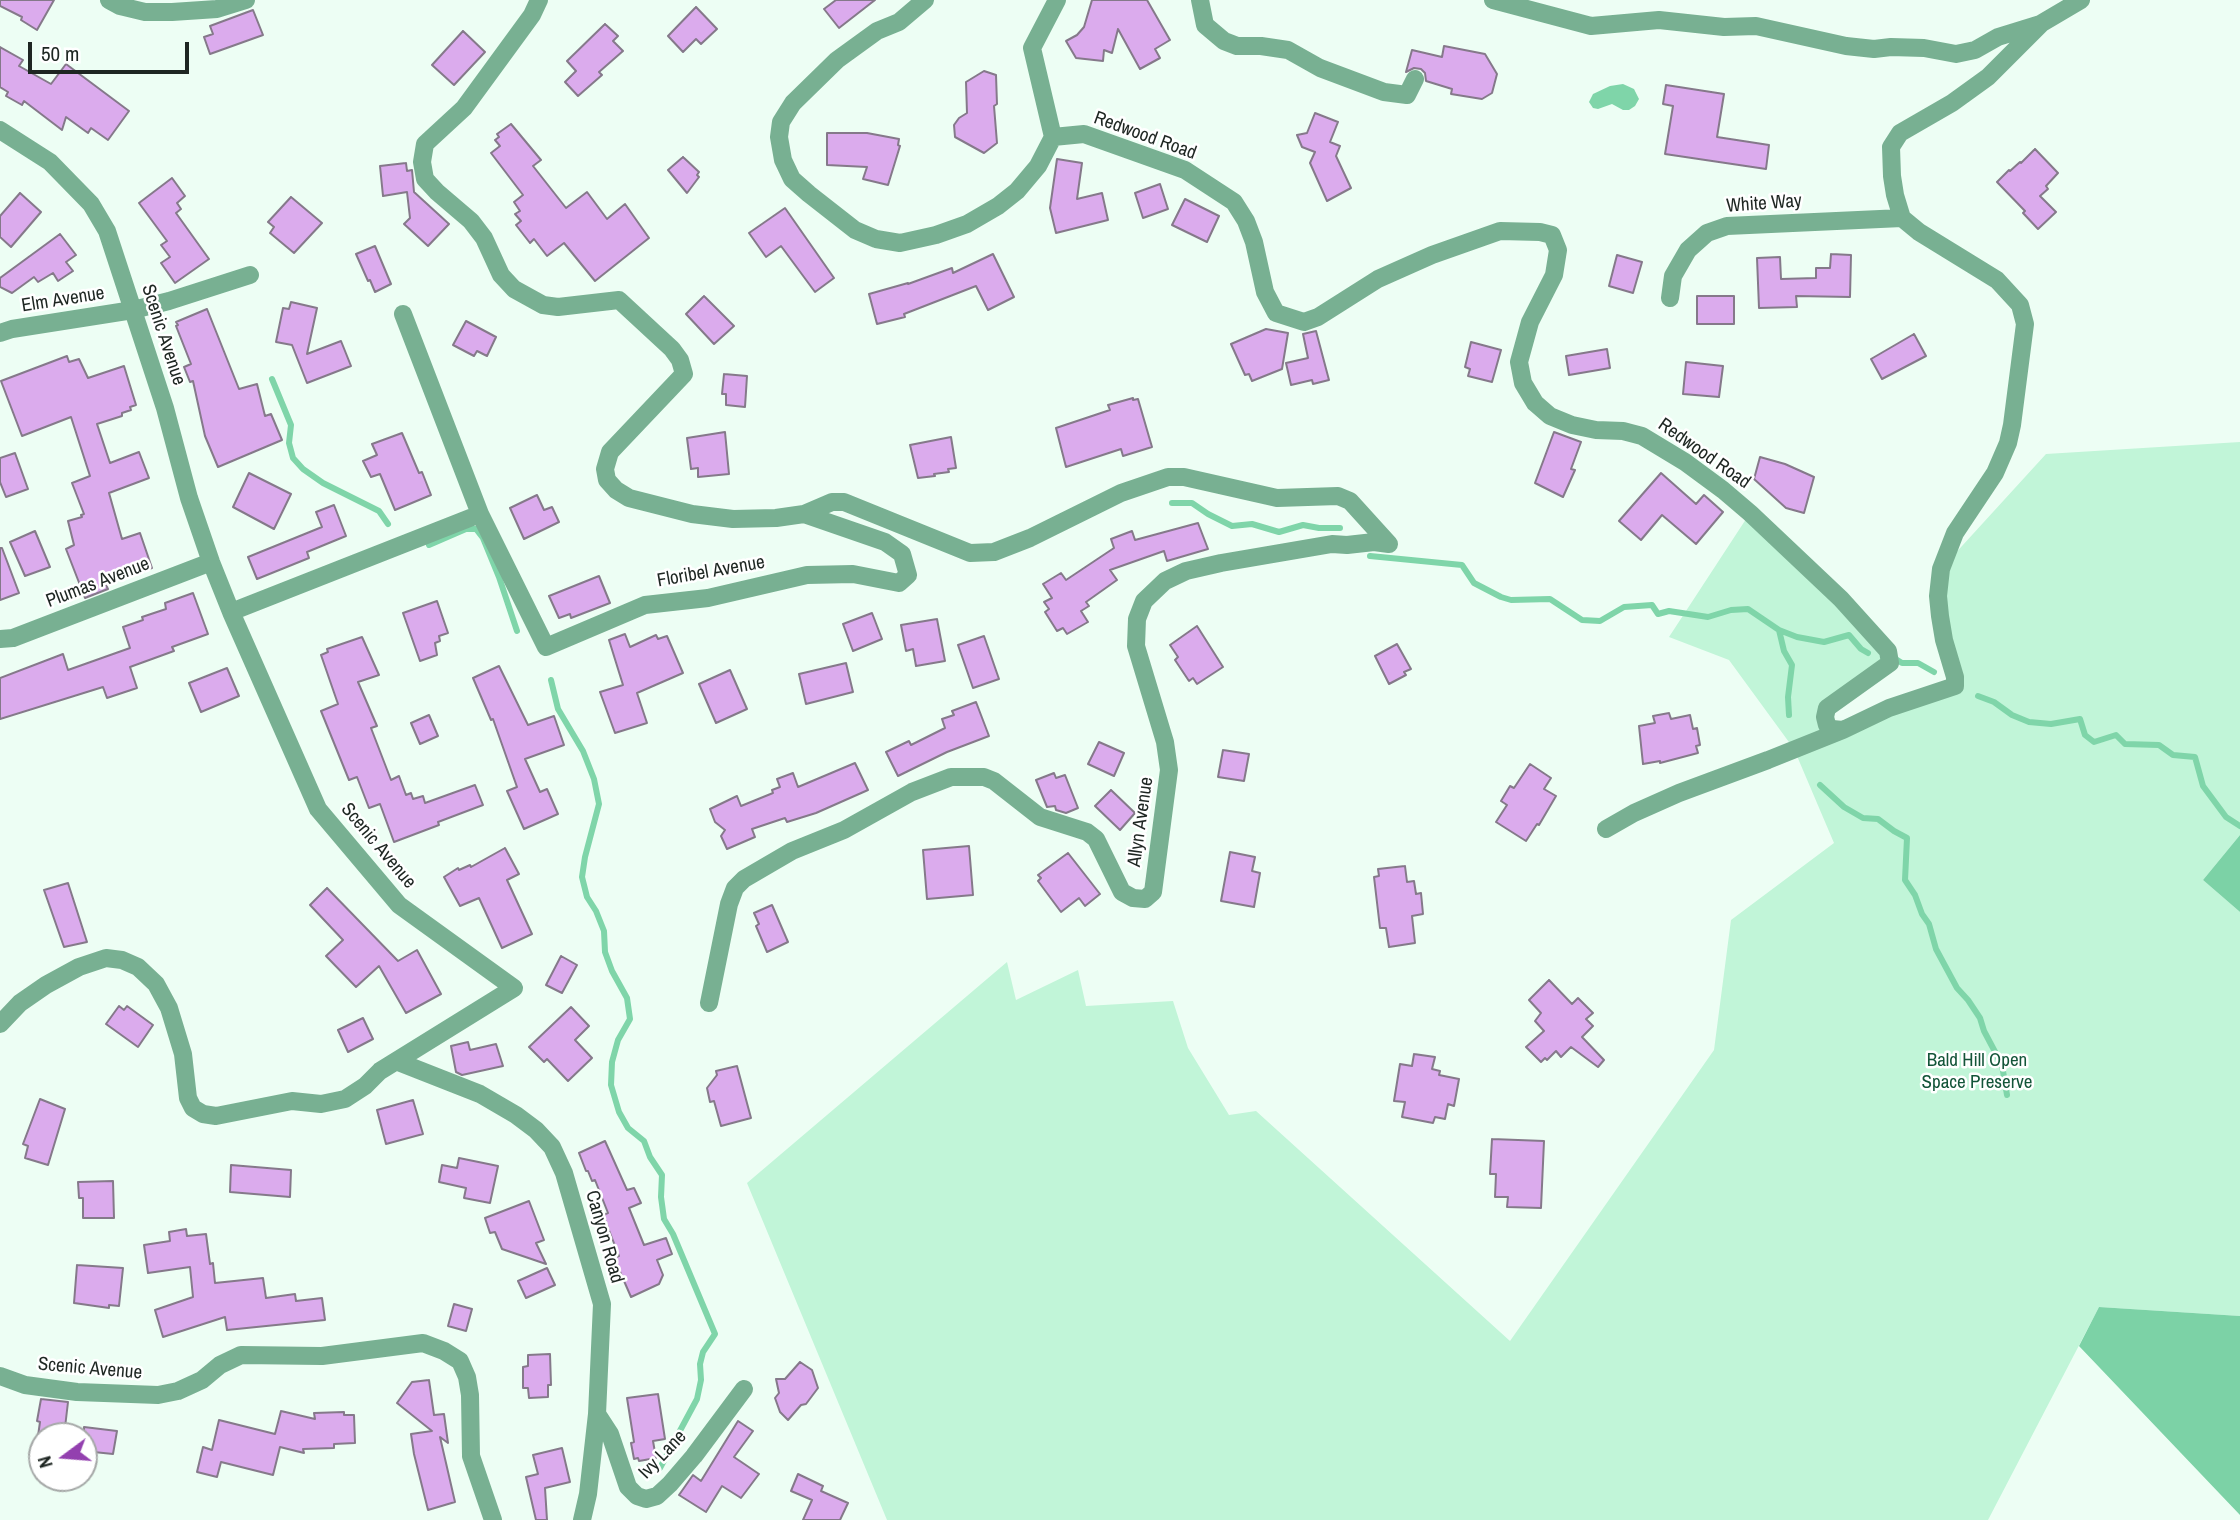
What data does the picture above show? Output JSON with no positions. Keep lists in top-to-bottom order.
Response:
{
  "streets": {
    "street": [
      "Redwood Road",
      "White Way",
      "Elm Avenue",
      "Scenic Avenue",
      "Floribel Avenue",
      "Plumas Avenue",
      "Allyn Avenue",
      "Canyon Road",
      "Ivy Lane"
    ]
  },
  "crossings": [
    ["Elm Avenue", "Scenic Avenue"],
    ["Scenic Avenue", "Plumas Avenue"],
    ["Scenic Avenue", "Canyon Road"],
    ["Floribel Avenue", "Allyn Avenue"],
    ["Canyon Road", "Ivy Lane"]
  ],
  "parks": ["Bald Hill Open Space Preserve"],
  "scale_bar": "50 m",
  "north": "left"
}
